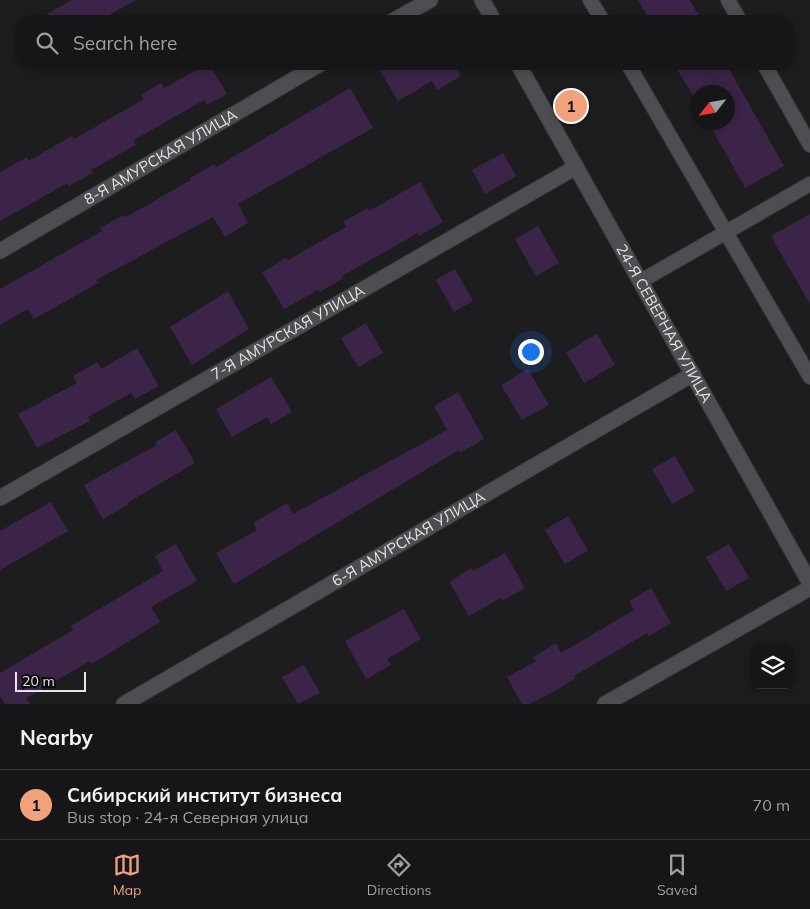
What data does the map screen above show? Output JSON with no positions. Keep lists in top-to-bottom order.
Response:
{
  "streets": {
    "street": [
      "8-Я АМУРСКАЯ УЛИЦА",
      "24-Я СЕВЕРНАЯ УЛИЦА",
      "7-Я АМУРСКАЯ УЛИЦА",
      "6-Я АМУРСКАЯ УЛИЦА"
    ]
  },
  "crossings": [
    ["24-Я СЕВЕРНАЯ УЛИЦА", "7-Я АМУРСКАЯ УЛИЦА"],
    ["24-Я СЕВЕРНАЯ УЛИЦА", "6-Я АМУРСКАЯ УЛИЦА"]
  ],
  "scale_bar": "20 m",
  "north": "bottom left",
  "page": {
    "search": "Search here",
    "pins": "1",
    "scale": "20 m",
    "heading": "Nearby",
    "list": [
      {
        "mark": "1",
        "name": "Сибирский институт бизнеса",
        "note": "Bus stop · 24-я Северная улица",
        "value": "70 m"
      }
    ],
    "nav": ["Map", "Directions", "Saved"]
  }
}
